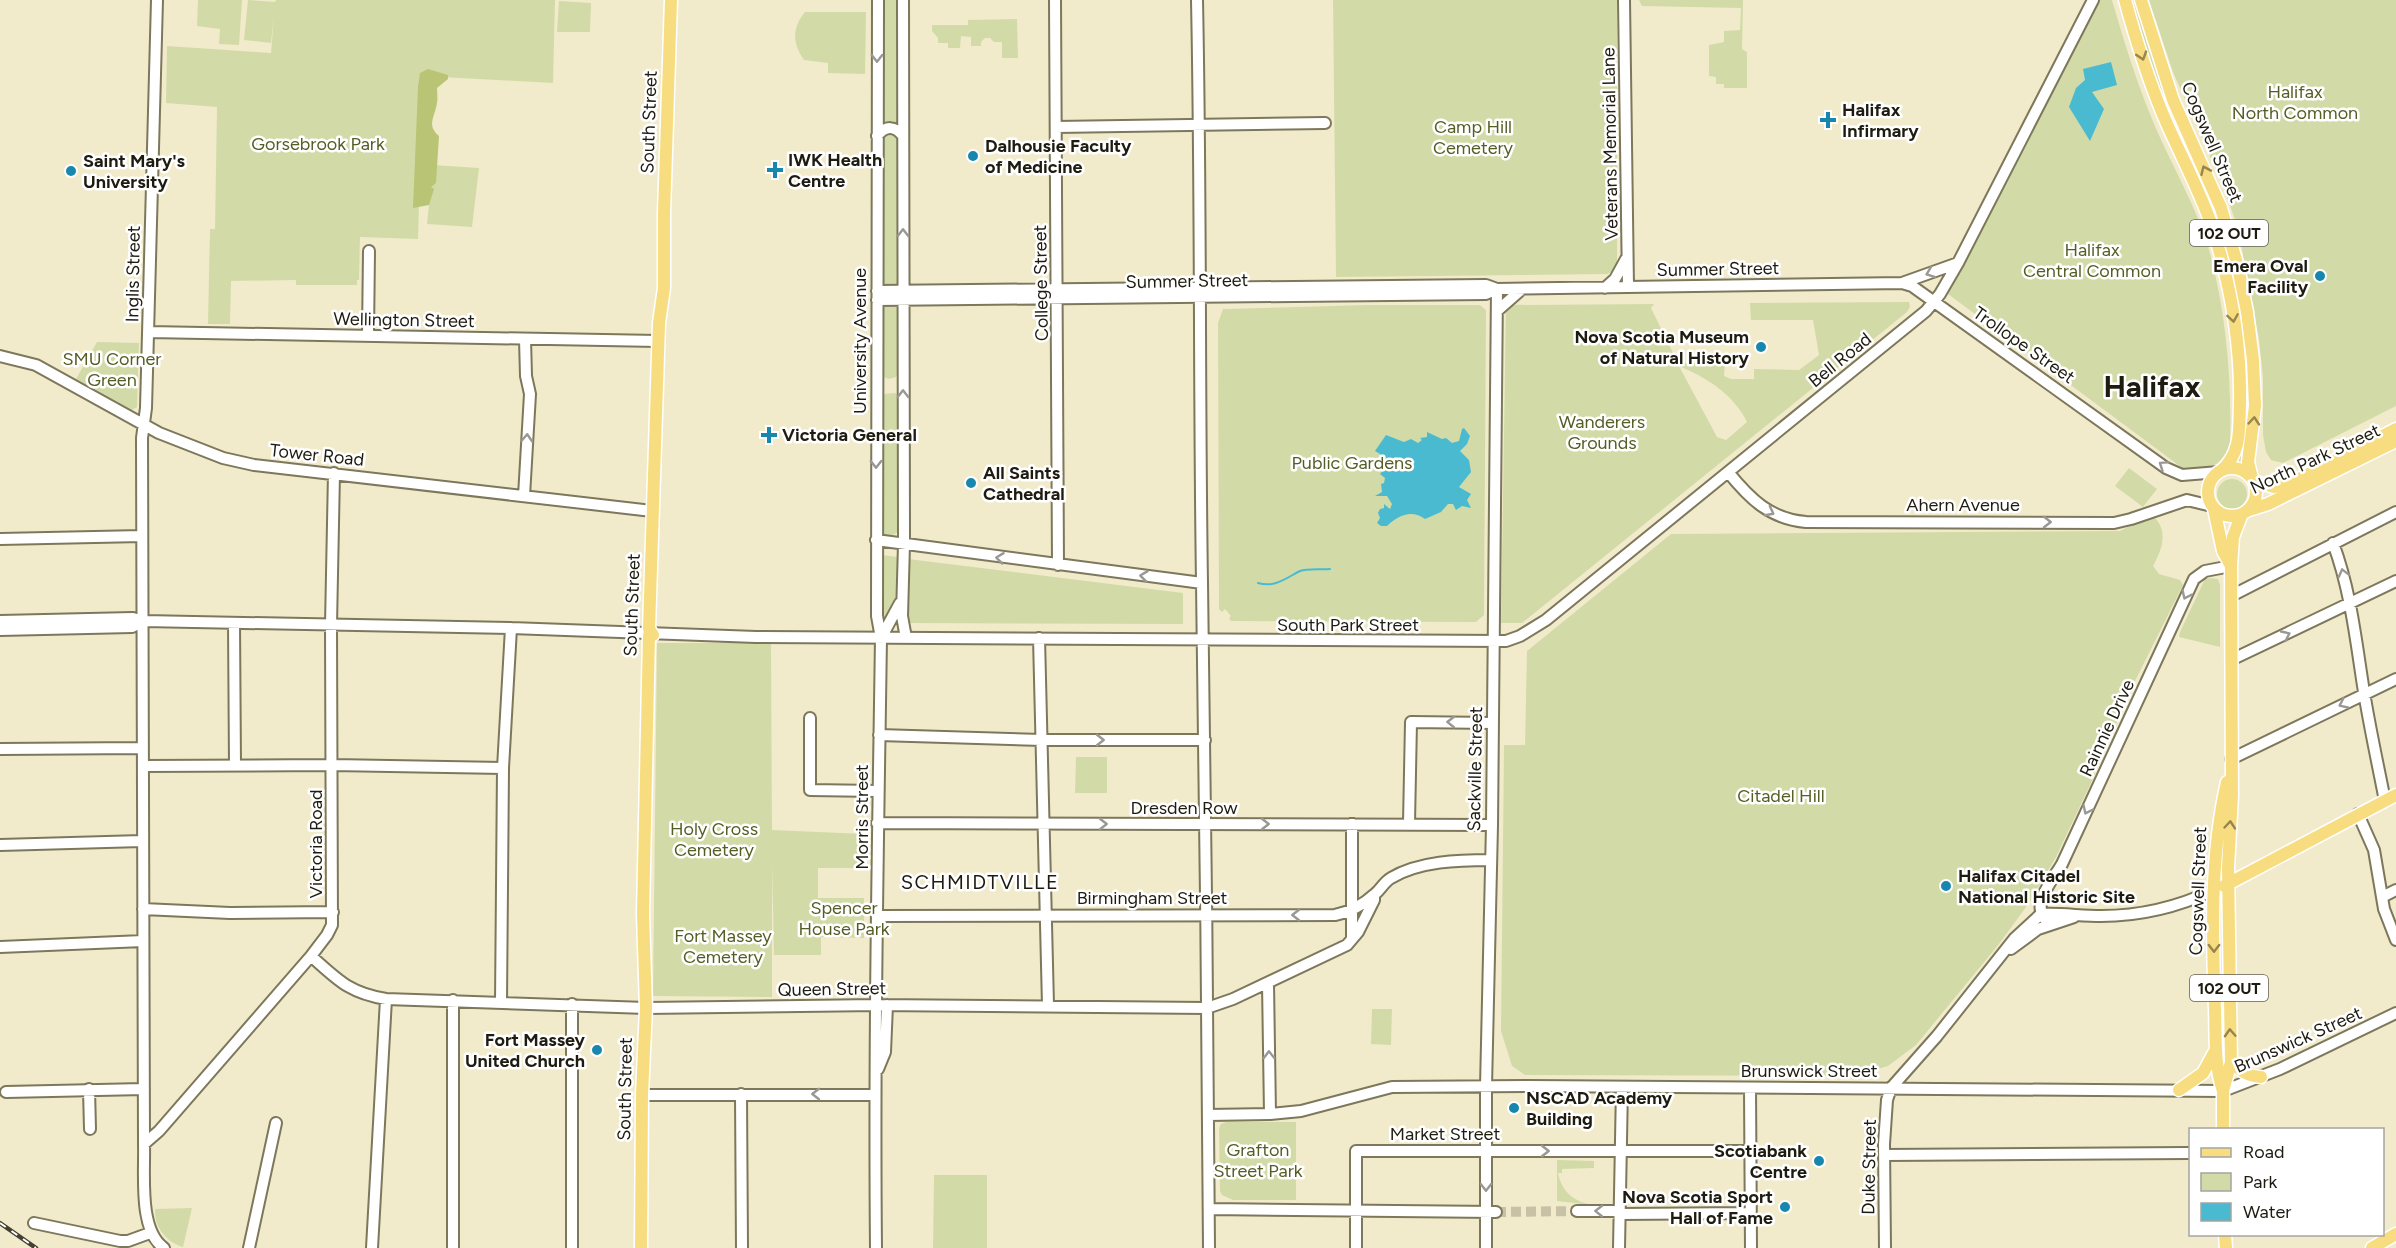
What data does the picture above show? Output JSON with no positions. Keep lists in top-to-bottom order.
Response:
{
  "streets": {
    "main road": [
      "South Street",
      "Cogswell Street",
      "102 OUT",
      "North Park Street"
    ],
    "street": [
      "Veterans Memorial Lane",
      "Summer Street",
      "Inglis Street",
      "College Street",
      "Wellington Street",
      "University Avenue",
      "Trollope Street",
      "Bell Road",
      "Tower Road",
      "Ahern Avenue",
      "South Park Street",
      "Rainnie Drive",
      "Sackville Street",
      "Dresden Row",
      "Morris Street",
      "Victoria Road",
      "Birmingham Street",
      "Queen Street",
      "Brunswick Street",
      "Market Street",
      "Duke Street"
    ]
  },
  "crossings": [
    ["South Street", "Wellington Street"],
    ["South Street", "Tower Road"],
    ["South Street", "South Park Street"],
    ["South Street", "Queen Street"],
    ["Cogswell Street", "102 OUT"],
    ["Cogswell Street", "Trollope Street"],
    ["Cogswell Street", "North Park Street"],
    ["Cogswell Street", "Ahern Avenue"],
    ["Cogswell Street", "Rainnie Drive"],
    ["Cogswell Street", "Brunswick Street"],
    ["Veterans Memorial Lane", "Summer Street"],
    ["102 OUT", "Trollope Street"],
    ["102 OUT", "North Park Street"],
    ["102 OUT", "Ahern Avenue"],
    ["Summer Street", "College Street"],
    ["Summer Street", "University Avenue"],
    ["Summer Street", "Sackville Street"],
    ["Inglis Street", "Wellington Street"],
    ["Inglis Street", "Tower Road"],
    ["Inglis Street", "South Park Street"],
    ["Inglis Street", "Victoria Road"],
    ["University Avenue", "South Park Street"],
    ["University Avenue", "Morris Street"],
    ["Trollope Street", "Bell Road"],
    ["Trollope Street", "North Park Street"],
    ["Trollope Street", "Ahern Avenue"],
    ["Bell Road", "Ahern Avenue"],
    ["Bell Road", "South Park Street"],
    ["Bell Road", "Sackville Street"],
    ["Tower Road", "Victoria Road"],
    ["North Park Street", "Ahern Avenue"],
    ["South Park Street", "Sackville Street"],
    ["South Park Street", "Morris Street"],
    ["South Park Street", "Victoria Road"],
    ["Sackville Street", "Dresden Row"],
    ["Sackville Street", "Queen Street"],
    ["Sackville Street", "Brunswick Street"],
    ["Sackville Street", "Market Street"],
    ["Dresden Row", "Morris Street"],
    ["Morris Street", "Birmingham Street"],
    ["Morris Street", "Queen Street"],
    ["Victoria Road", "Queen Street"],
    ["Birmingham Street", "Queen Street"],
    ["Brunswick Street", "Duke Street"]
  ],
  "one_way": ["Trollope Street", "Ahern Avenue", "Rainnie Drive"],
  "districts": ["Halifax", "SCHMIDTVILLE"],
  "parks": [
    "Halifax North Common",
    "Camp Hill Cemetery",
    "Gorsebrook Park",
    "Halifax Central Common",
    "SMU Corner Green",
    "Wanderers Grounds",
    "Public Gardens",
    "Citadel Hill",
    "Holy Cross Cemetery",
    "Spencer House Park",
    "Fort Massey Cemetery",
    "Grafton Street Park"
  ],
  "places": {
    "health": ["Halifax Infirmary", "IWK Health Centre", "Victoria General"],
    "other": [
      "Dalhousie Faculty of Medicine",
      "Saint Mary's University",
      "Emera Oval Facility",
      "Nova Scotia Museum of Natural History",
      "All Saints Cathedral",
      "Halifax Citadel National Historic Site",
      "Fort Massey United Church",
      "NSCAD Academy Building",
      "Scotiabank Centre",
      "Nova Scotia Sport Hall of Fame"
    ]
  },
  "legend": ["Road", "Park", "Water"]
}
